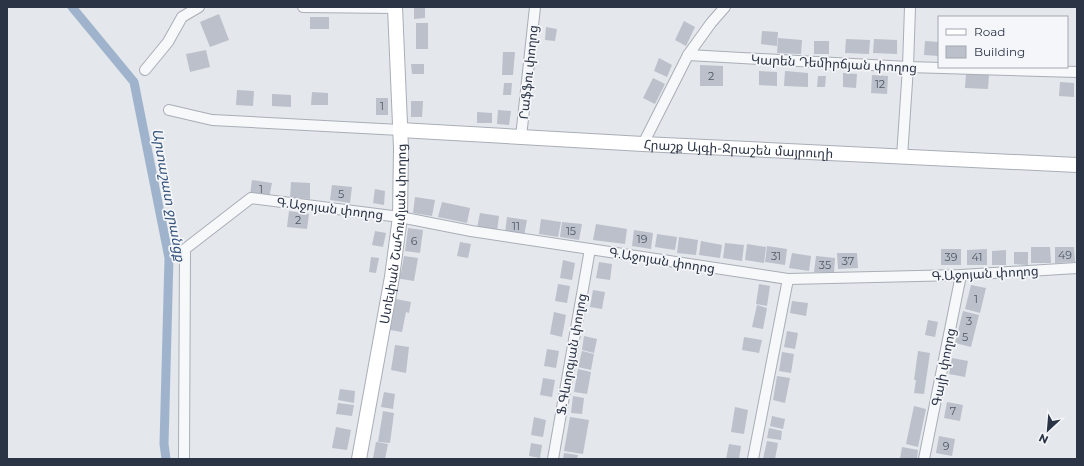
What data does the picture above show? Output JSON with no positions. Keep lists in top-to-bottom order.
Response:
{
  "streets": {
    "street": [
      "Կարեն Դեմիրճյան փողոց",
      "Րաֆֆու փողոց",
      "Հրաշք Այգի-Ջրաշեն մայրուղի",
      "Գ.Աջոյան փողոց",
      "Ստեփան Շահումյան փողոց",
      "Ֆ.Գևորգյան փողոց",
      "Գայի փողոց"
    ]
  },
  "crossings": [
    ["Րաֆֆու փողոց", "Հրաշք Այգի-Ջրաշեն մայրուղի"],
    ["Հրաշք Այգի-Ջրաշեն մայրուղի", "Ստեփան Շահումյան փողոց"],
    ["Գ.Աջոյան փողոց", "Ստեփան Շահումյան փողոց"],
    ["Գ.Աջոյան փողոց", "Ֆ.Գևորգյան փողոց"],
    ["Գ.Աջոյան փողոց", "Գայի փողոց"]
  ],
  "water": ["Արտաշատ ջրանցք"],
  "house_numbers": [
    "2",
    "12",
    "1",
    "1",
    "5",
    "2",
    "11",
    "15",
    "19",
    "6",
    "49",
    "31",
    "39",
    "41",
    "37",
    "35",
    "1",
    "3",
    "5",
    "7",
    "9"
  ],
  "legend": ["Road", "Building"],
  "north": "bottom left"
}
